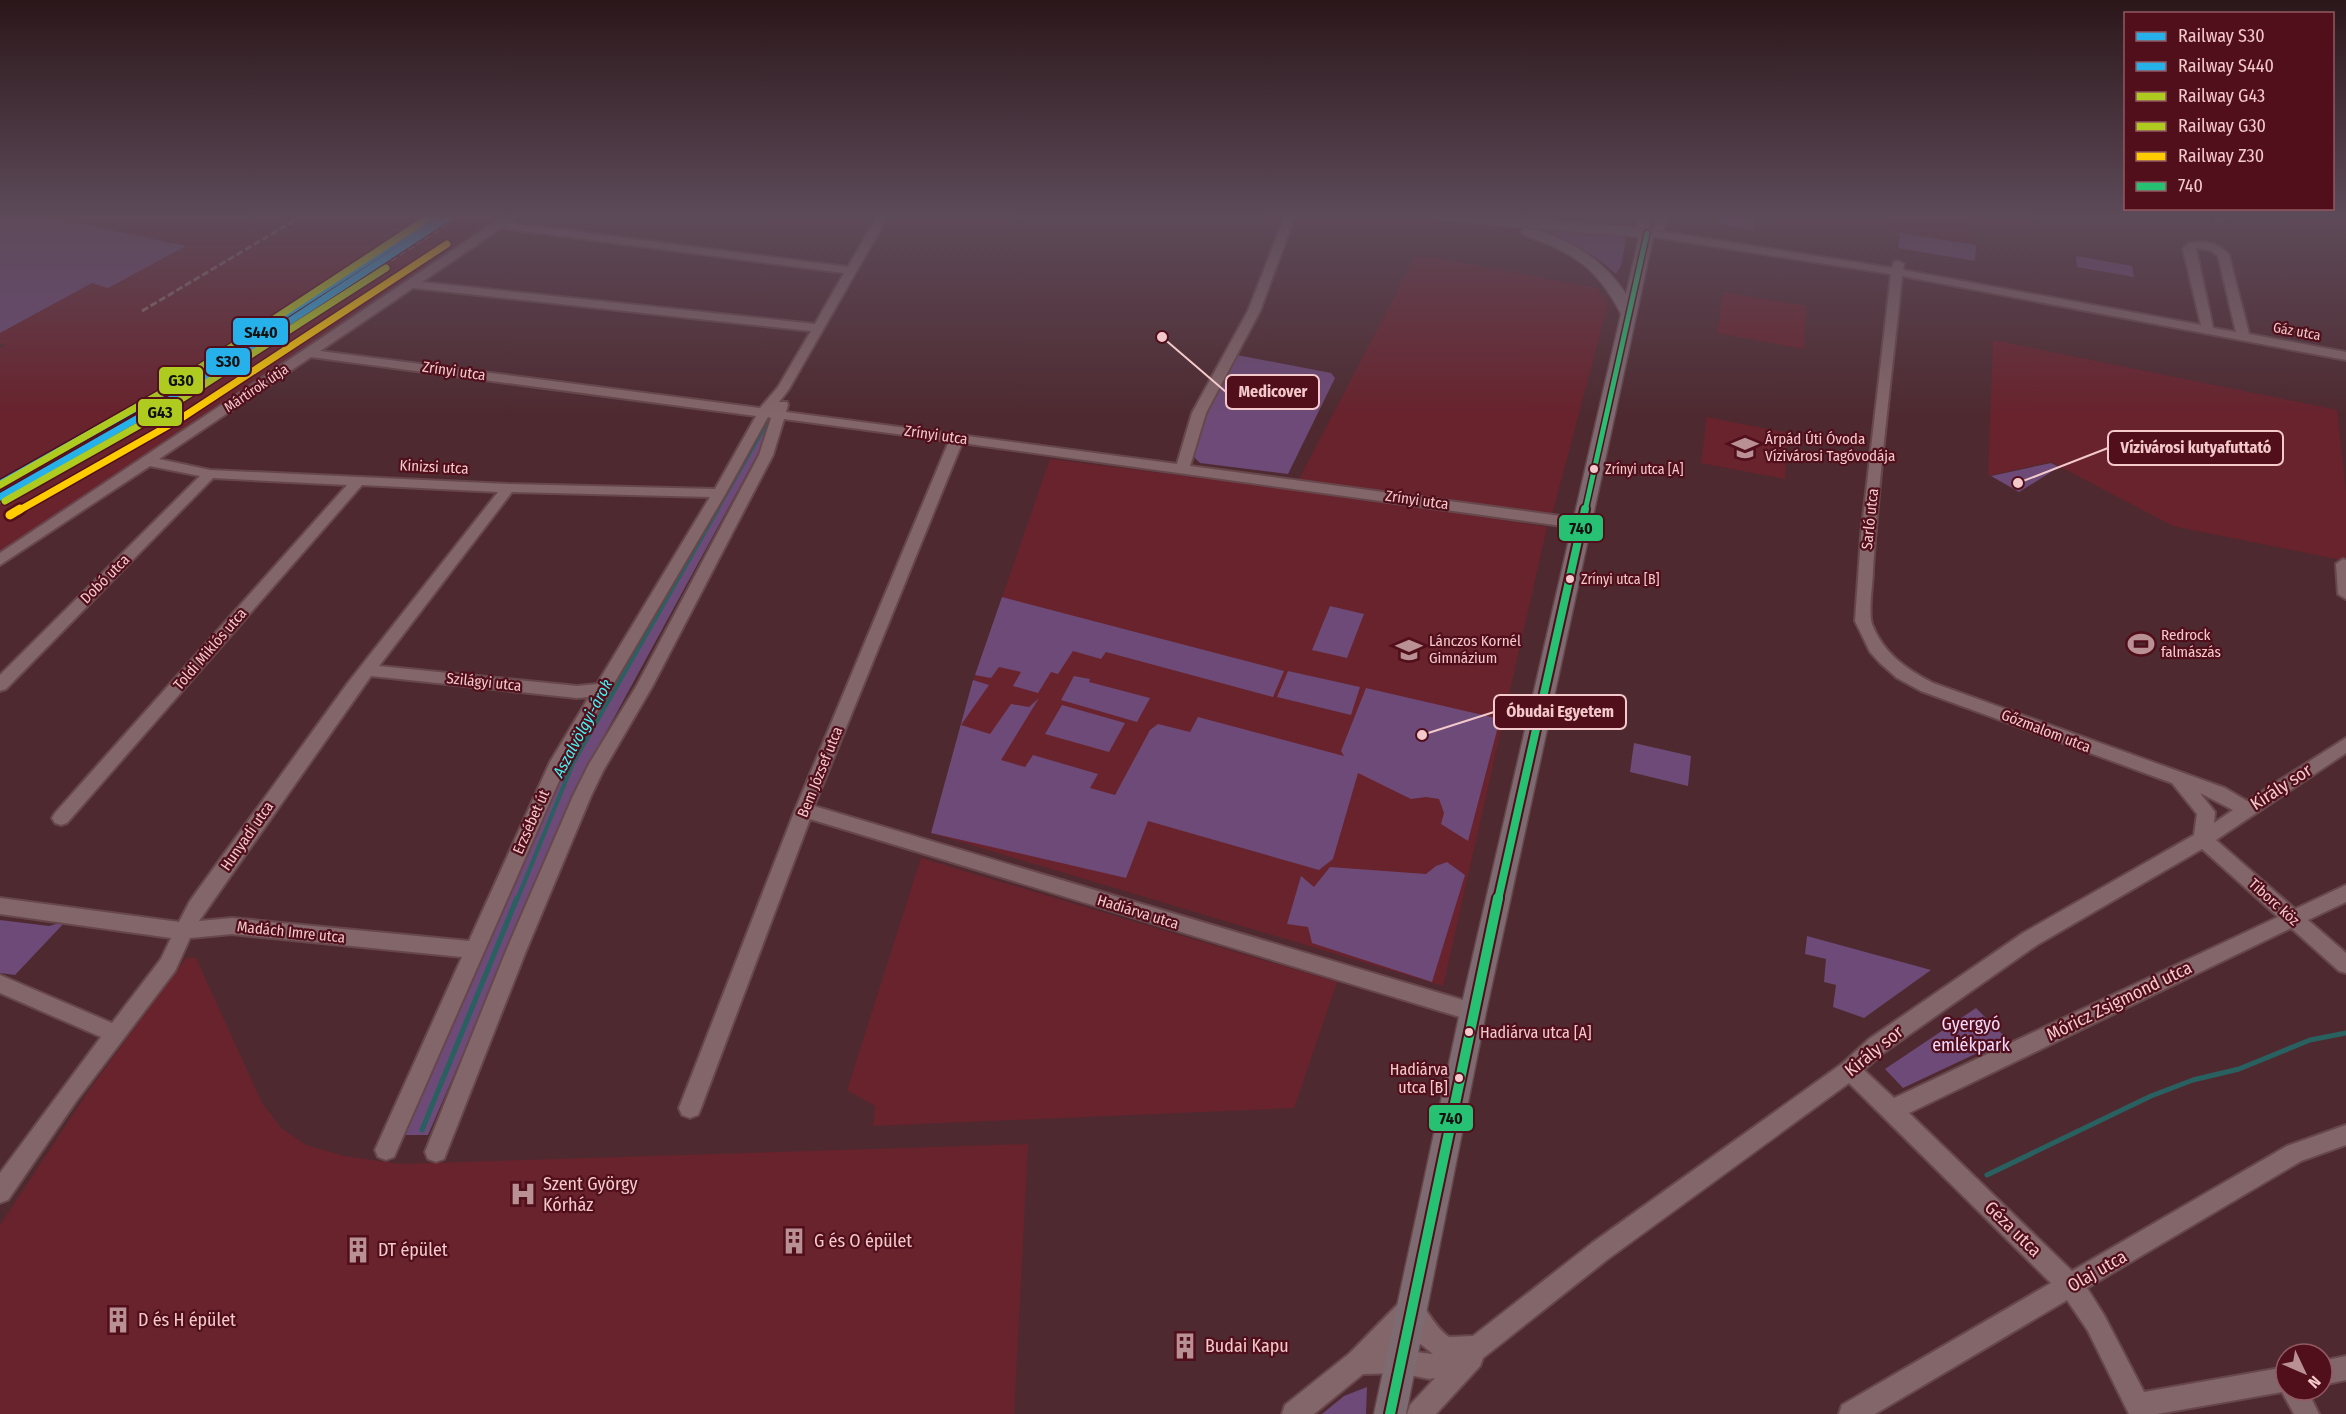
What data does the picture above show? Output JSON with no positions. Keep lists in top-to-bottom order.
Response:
{
  "streets": {
    "street": [
      "Gáz utca",
      "Zrínyi utca",
      "Mártírok útja",
      "Kinizsi utca",
      "Sarló utca",
      "Dobó utca",
      "Toldi Miklós utca",
      "Szilágyi utca",
      "Gőzmalom utca",
      "Bem József utca",
      "Király sor",
      "Erzsébet út",
      "Hunyadi utca",
      "Tiborc köz",
      "Hadiárva utca",
      "Madách Imre utca",
      "Móricz Zsigmond utca",
      "Géza utca",
      "Olaj utca"
    ]
  },
  "crossings": [
    ["Zrínyi utca", "Mártírok útja"],
    ["Zrínyi utca", "Bem József utca"],
    ["Zrínyi utca", "Erzsébet út"],
    ["Mártírok útja", "Kinizsi utca"],
    ["Kinizsi utca", "Dobó utca"],
    ["Kinizsi utca", "Toldi Miklós utca"],
    ["Kinizsi utca", "Erzsébet út"],
    ["Kinizsi utca", "Hunyadi utca"],
    ["Sarló utca", "Gőzmalom utca"],
    ["Szilágyi utca", "Erzsébet út"],
    ["Szilágyi utca", "Hunyadi utca"],
    ["Gőzmalom utca", "Király sor"],
    ["Gőzmalom utca", "Tiborc köz"],
    ["Bem József utca", "Hadiárva utca"],
    ["Király sor", "Tiborc köz"],
    ["Király sor", "Géza utca"],
    ["Erzsébet út", "Madách Imre utca"],
    ["Hunyadi utca", "Madách Imre utca"],
    ["Tiborc köz", "Móricz Zsigmond utca"],
    ["Móricz Zsigmond utca", "Géza utca"],
    ["Géza utca", "Olaj utca"]
  ],
  "water": ["Aszalvölgyi-árok"],
  "parks": ["Gyergyó emlékpark"],
  "places": {
    "other": [
      "Medicover",
      "Zrínyi utca [A]",
      "Vízivárosi kutyafuttató",
      "Zrínyi utca [B]",
      "Óbudai Egyetem",
      "Hadiárva utca [A]",
      "Hadiárva utca [B]"
    ],
    "school or university": ["Árpád Úti Óvoda Vízivárosi Tagóvodája", "Lánczos Kornél Gimnázium"],
    "sports": ["Redrock falmászás"],
    "hospital": ["Szent György Kórház"],
    "building": [
      "G és O épület",
      "DT épület",
      "D és H épület",
      "Budai Kapu"
    ]
  },
  "lines": [
    "rail line S30",
    "rail line S440",
    "rail line G43",
    "rail line G30",
    "rail line Z30",
    "transit line 740"
  ],
  "legend": [
    "Railway S30",
    "Railway S440",
    "Railway G43",
    "Railway G30",
    "Railway Z30",
    "740"
  ],
  "north": "bottom right"
}
